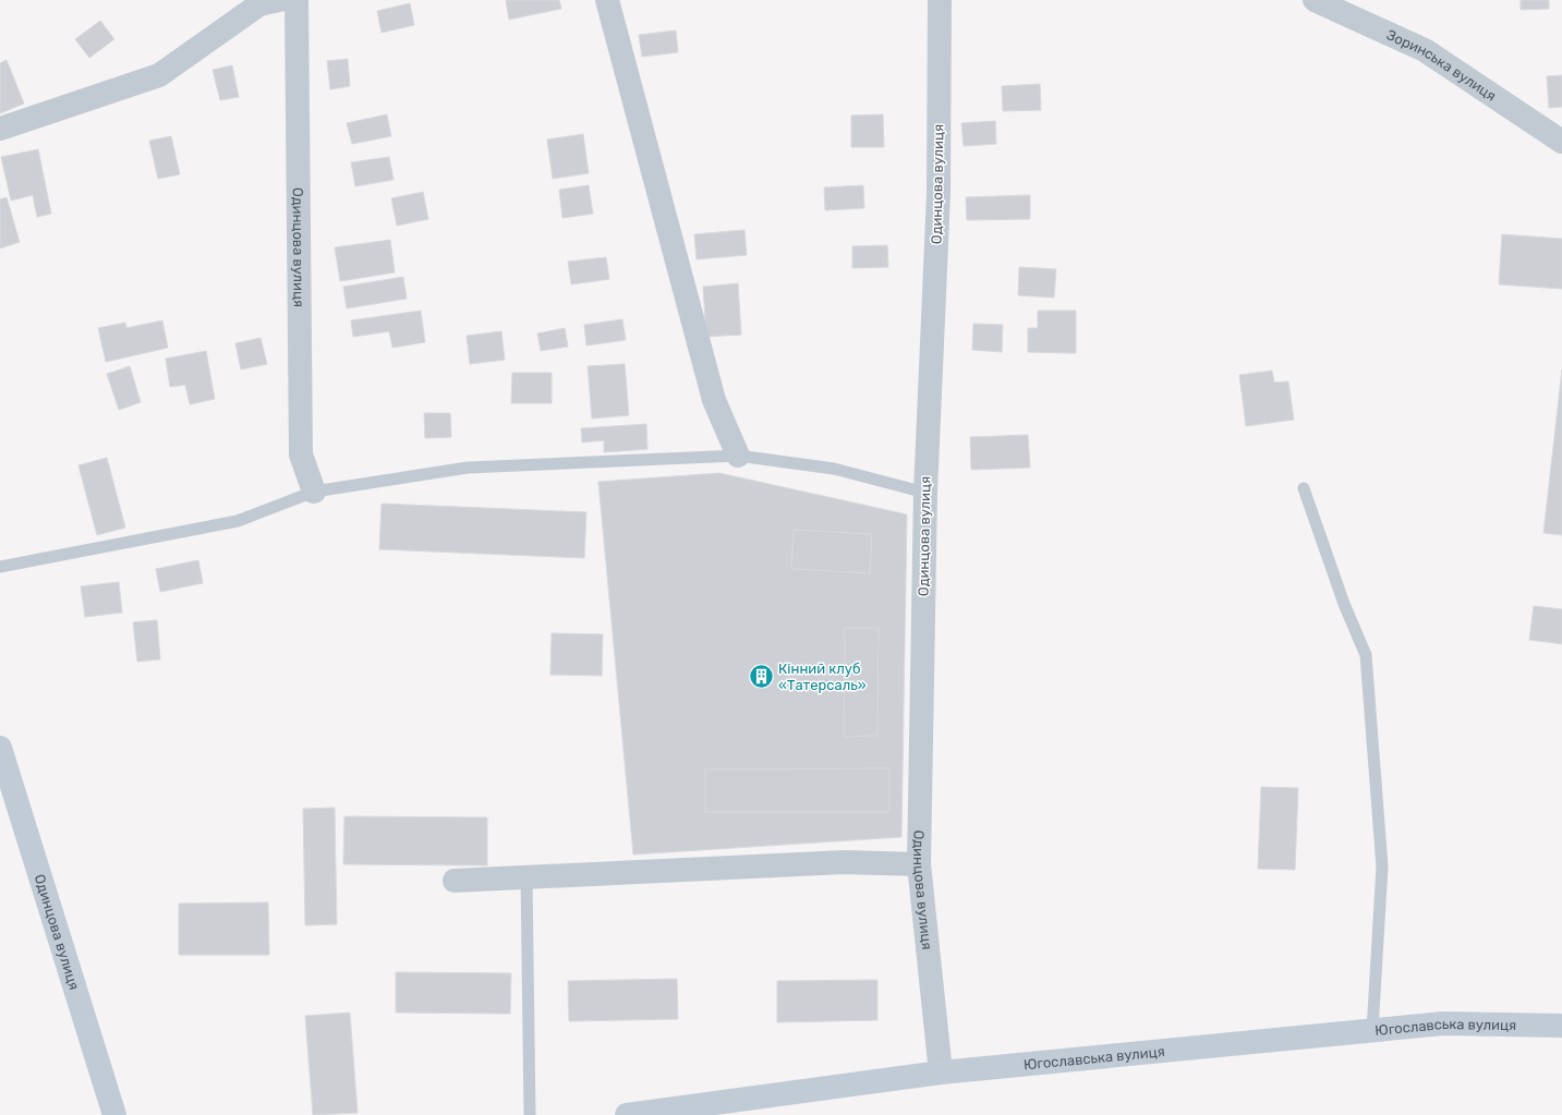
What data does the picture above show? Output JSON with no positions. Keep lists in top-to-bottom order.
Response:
{
  "streets": {
    "main road": ["Одинцова вулиця", "Югославська вулиця"],
    "street": ["Зоринська вулиця"]
  },
  "crossings": [
    ["Одинцова вулиця", "Югославська вулиця"]
  ],
  "places": {
    "building": ["Кінний клуб «Татерсаль»"]
  }
}
